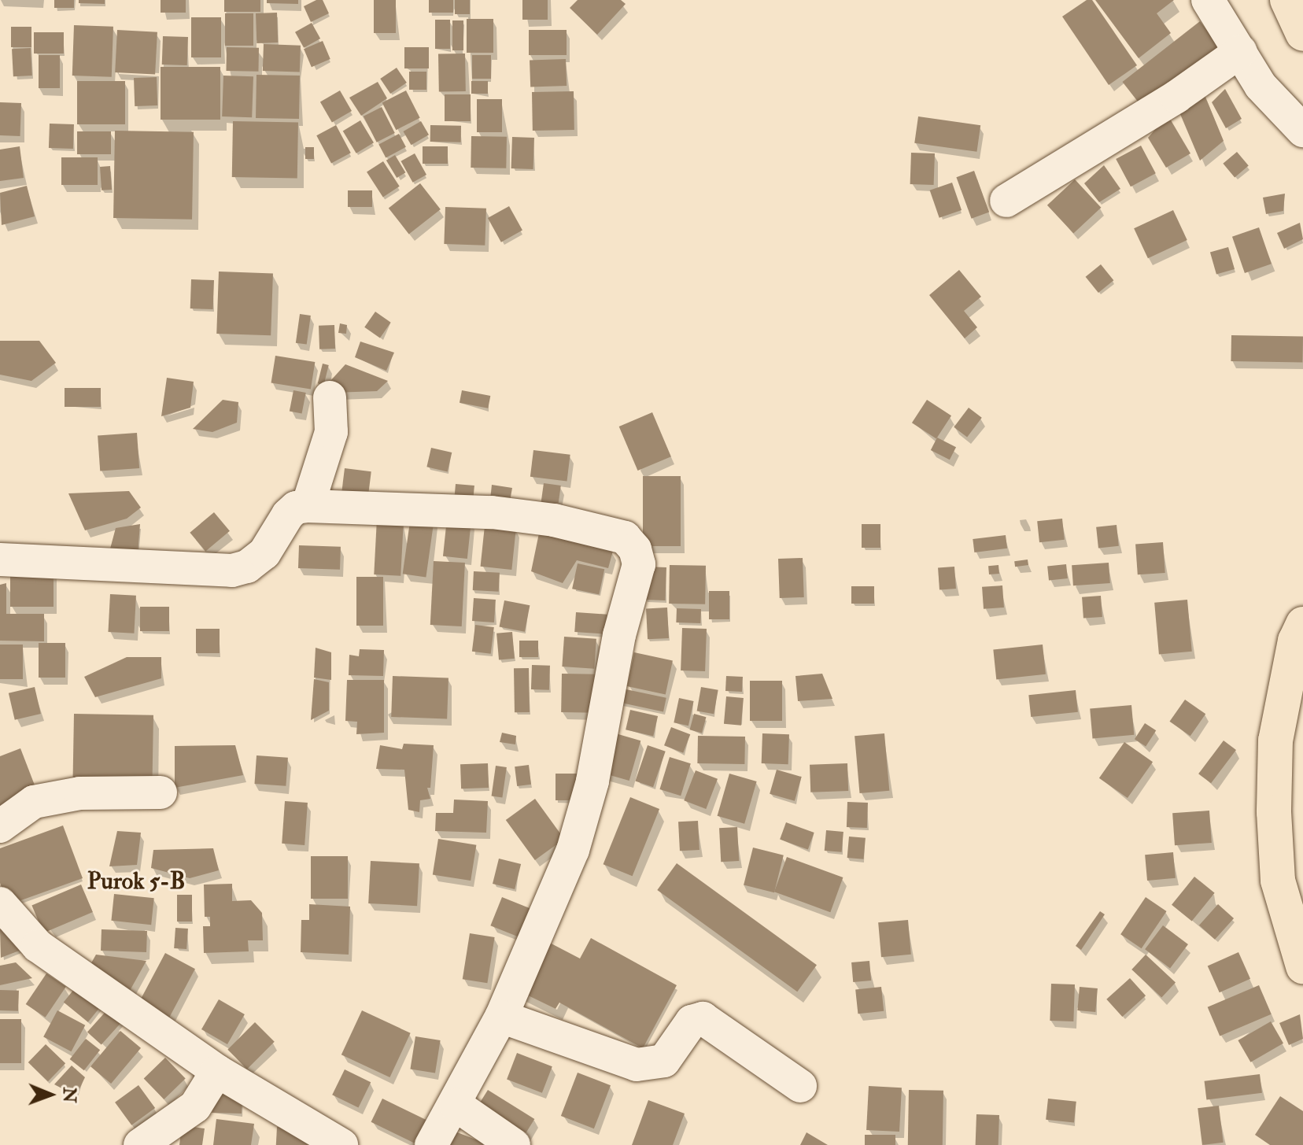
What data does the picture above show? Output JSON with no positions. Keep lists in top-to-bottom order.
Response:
{
  "districts": ["Purok 5-B"],
  "north": "right"
}
